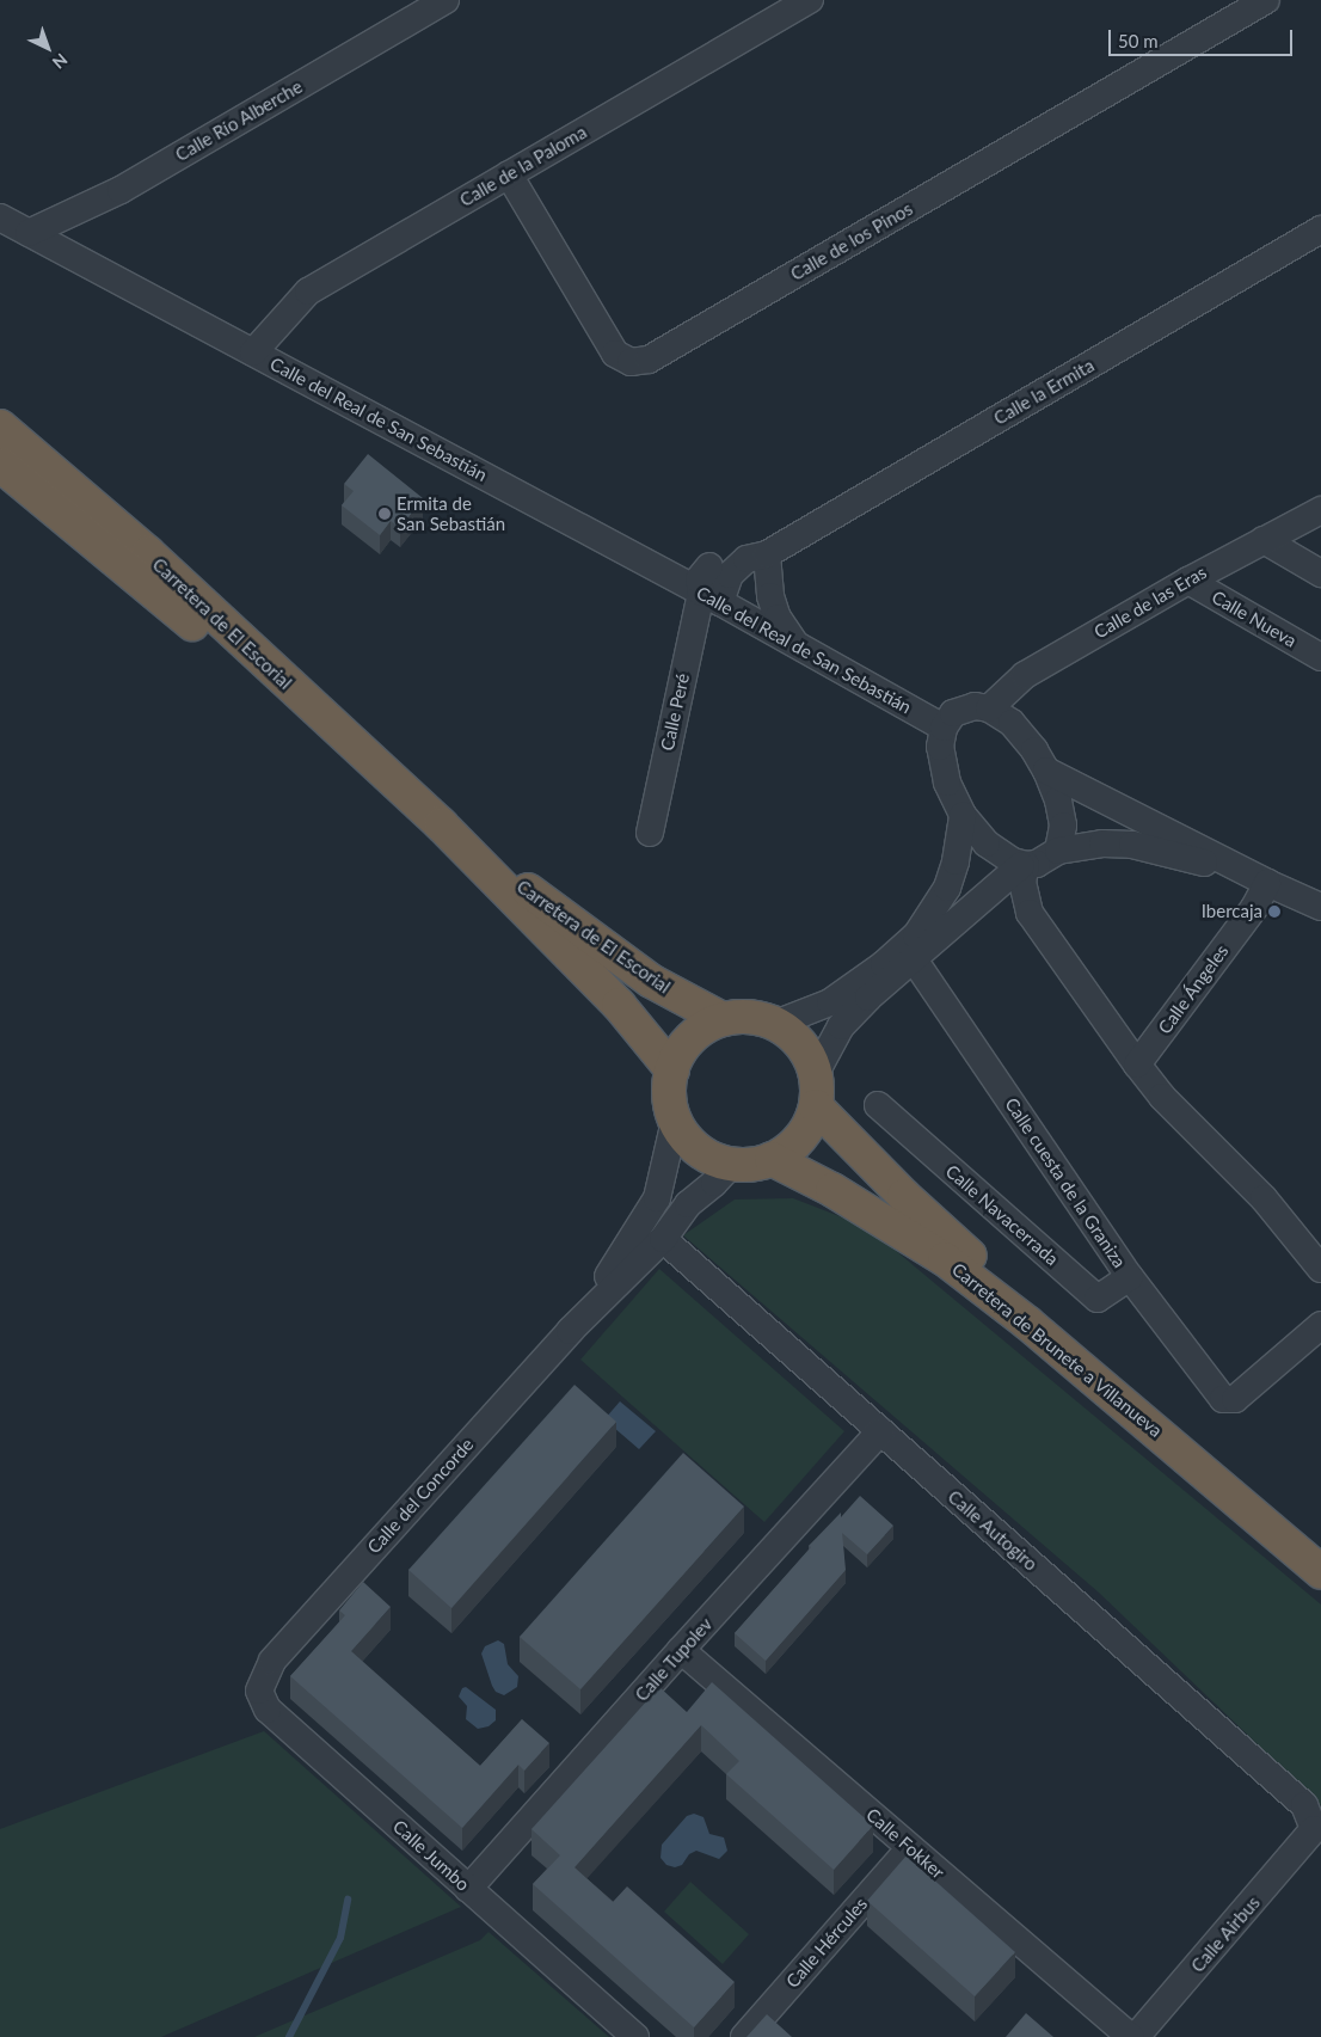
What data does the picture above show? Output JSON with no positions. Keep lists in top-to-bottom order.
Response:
{
  "streets": {
    "highway": ["Carretera de El Escorial", "Carretera de Brunete a Villanueva"],
    "street": [
      "Calle Río Alberche",
      "Calle de la Paloma",
      "Calle de los Pinos",
      "Calle la Ermita",
      "Calle del Real de San Sebastián",
      "Calle de las Eras",
      "Calle Nueva",
      "Calle Peré",
      "Calle Ángeles",
      "Calle cuesta de la Graniza",
      "Calle Navacerrada",
      "Calle del Concorde",
      "Calle Autogiro",
      "Calle Tupolev",
      "Calle Fokker",
      "Calle Jumbo",
      "Calle Airbus",
      "Calle Hércules"
    ]
  },
  "crossings": [
    ["Calle Río Alberche", "Calle del Real de San Sebastián"],
    ["Calle de la Paloma", "Calle de los Pinos"],
    ["Calle de la Paloma", "Calle del Real de San Sebastián"],
    ["Calle la Ermita", "Calle del Real de San Sebastián"],
    ["Calle la Ermita", "Calle Peré"],
    ["Calle del Real de San Sebastián", "Calle de las Eras"],
    ["Calle del Real de San Sebastián", "Calle Peré"],
    ["Calle de las Eras", "Calle Nueva"],
    ["Carretera de El Escorial", "Carretera de Brunete a Villanueva"],
    ["Carretera de El Escorial", "Calle del Concorde"],
    ["Calle cuesta de la Graniza", "Calle Navacerrada"],
    ["Carretera de Brunete a Villanueva", "Calle del Concorde"],
    ["Calle del Concorde", "Calle Autogiro"],
    ["Calle del Concorde", "Calle Jumbo"],
    ["Calle Autogiro", "Calle Tupolev"],
    ["Calle Autogiro", "Calle Airbus"],
    ["Calle Tupolev", "Calle Fokker"],
    ["Calle Tupolev", "Calle Jumbo"],
    ["Calle Fokker", "Calle Hércules"]
  ],
  "places": ["Ermita de San Sebastián", "Ibercaja"],
  "scale_bar": "50 m",
  "north": "bottom right"
}
